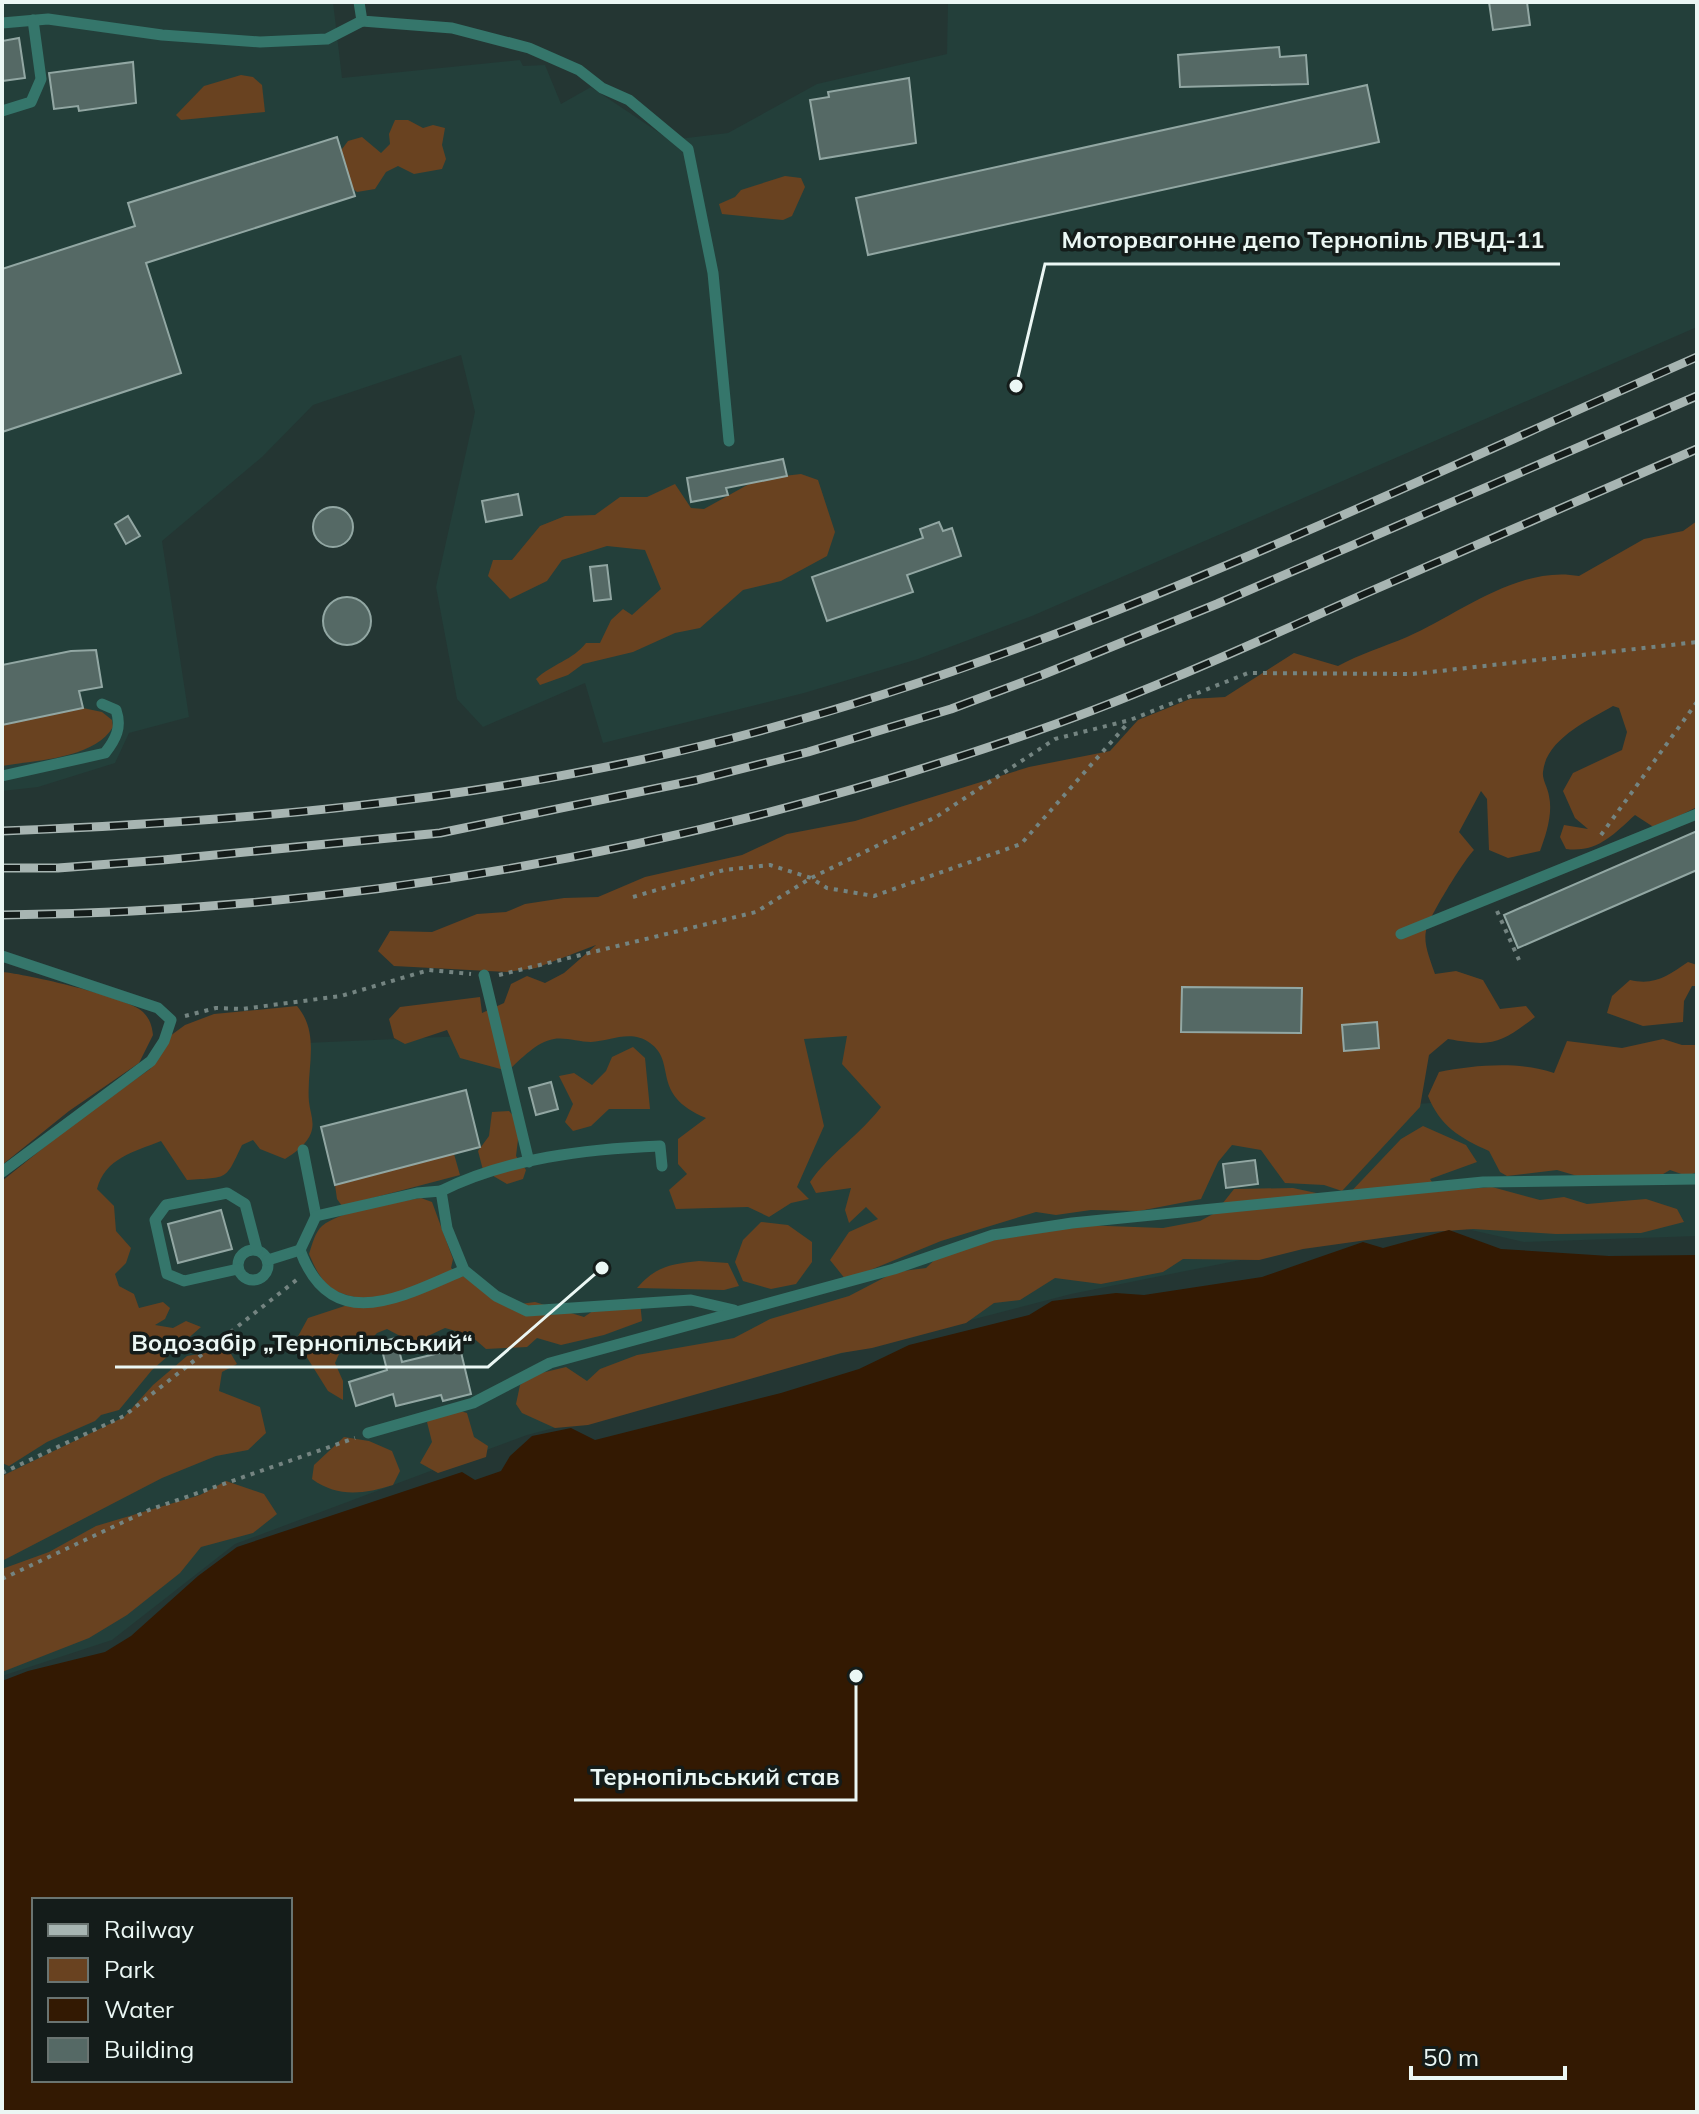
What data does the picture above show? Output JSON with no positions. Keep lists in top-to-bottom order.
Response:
{
  "places": ["Моторвагонне депо Тернопіль ЛВЧД-11", "Водозабір „Тернопільський“", "Тернопільський став"],
  "legend": [
    "Railway",
    "Park",
    "Water",
    "Building"
  ],
  "scale_bar": "50 m"
}
